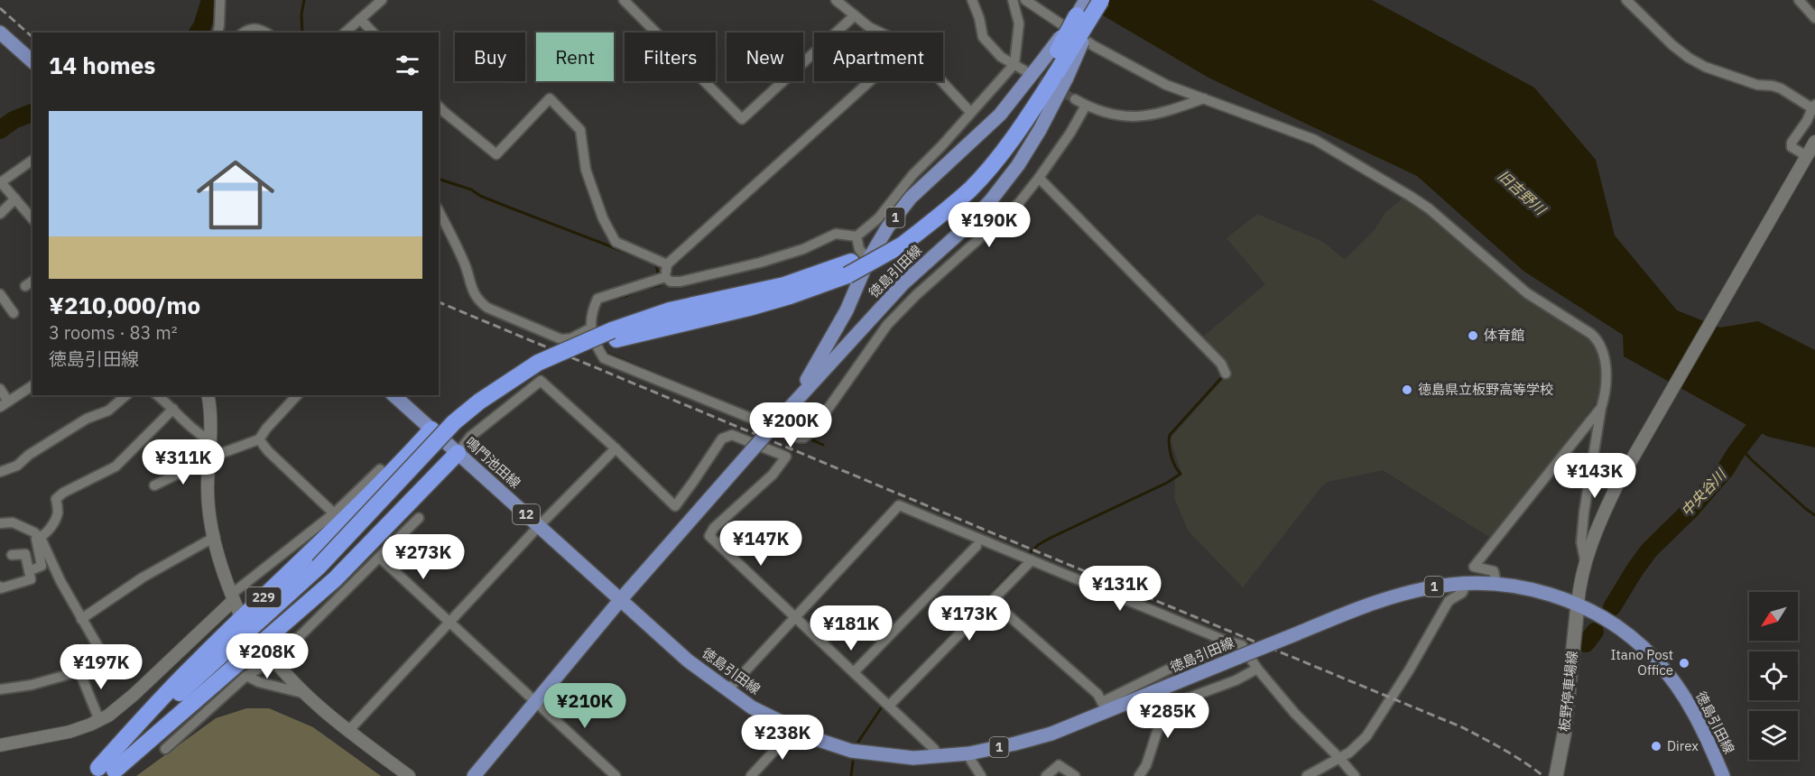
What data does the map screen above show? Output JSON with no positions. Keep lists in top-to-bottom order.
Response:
{
  "streets": {
    "highway": ["229"],
    "main road": [
      "1",
      "徳島引田線",
      "鳴門池田線",
      "12",
      "板野停車場線"
    ]
  },
  "crossings": [
    ["徳島引田線", "鳴門池田線"],
    ["徳島引田線", "板野停車場線"],
    ["鳴門池田線", "229"]
  ],
  "water": ["旧吉野川", "中央谷川"],
  "places": [
    "体育館",
    "徳島県立板野高等学校",
    "Itano Post Office",
    "Direx"
  ],
  "north": "bottom left",
  "page": {
    "chip": [
      "Buy",
      "Rent",
      "Filters",
      "New",
      "Apartment"
    ],
    "heading": "14 homes",
    "list": [
      {
        "name": "¥210,000/mo",
        "note": "3 rooms · 83 m² · 徳島引田線"
      }
    ],
    "price": [
      "¥190K",
      "¥200K",
      "¥311K",
      "¥143K",
      "¥147K",
      "¥273K",
      "¥131K",
      "¥173K",
      "¥181K",
      "¥208K",
      "¥197K",
      "¥210K",
      "¥285K",
      "¥238K"
    ]
  }
}
